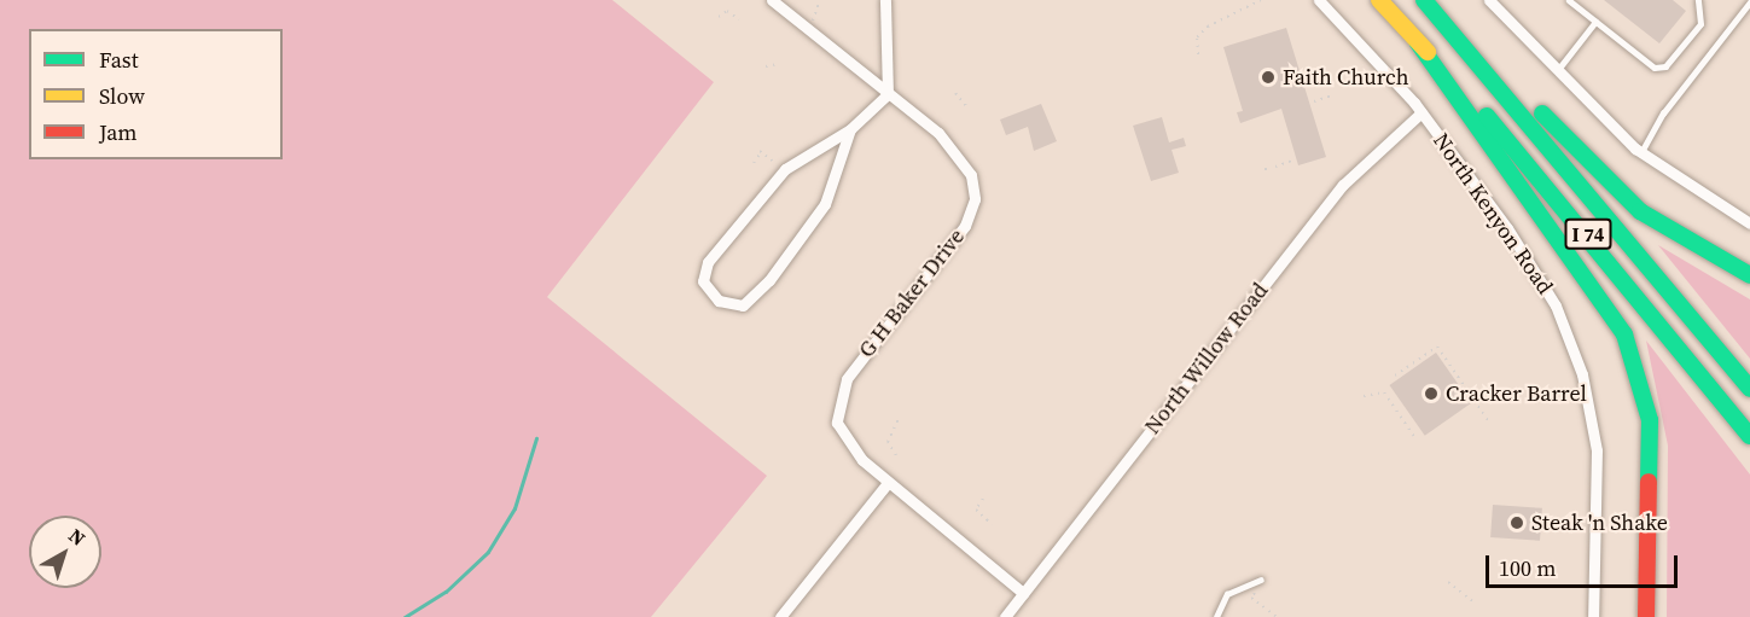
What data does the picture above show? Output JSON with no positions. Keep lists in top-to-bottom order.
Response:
{
  "streets": {
    "highway": ["I 74"],
    "street": ["North Kenyon Road", "G H Baker Drive", "North Willow Road"]
  },
  "crossings": [
    ["North Kenyon Road", "North Willow Road"],
    ["G H Baker Drive", "North Willow Road"]
  ],
  "places": ["Faith Church", "Cracker Barrel", "Steak 'n Shake"],
  "legend": ["Fast", "Slow", "Jam"],
  "scale_bar": "100 m",
  "north": "top right"
}
